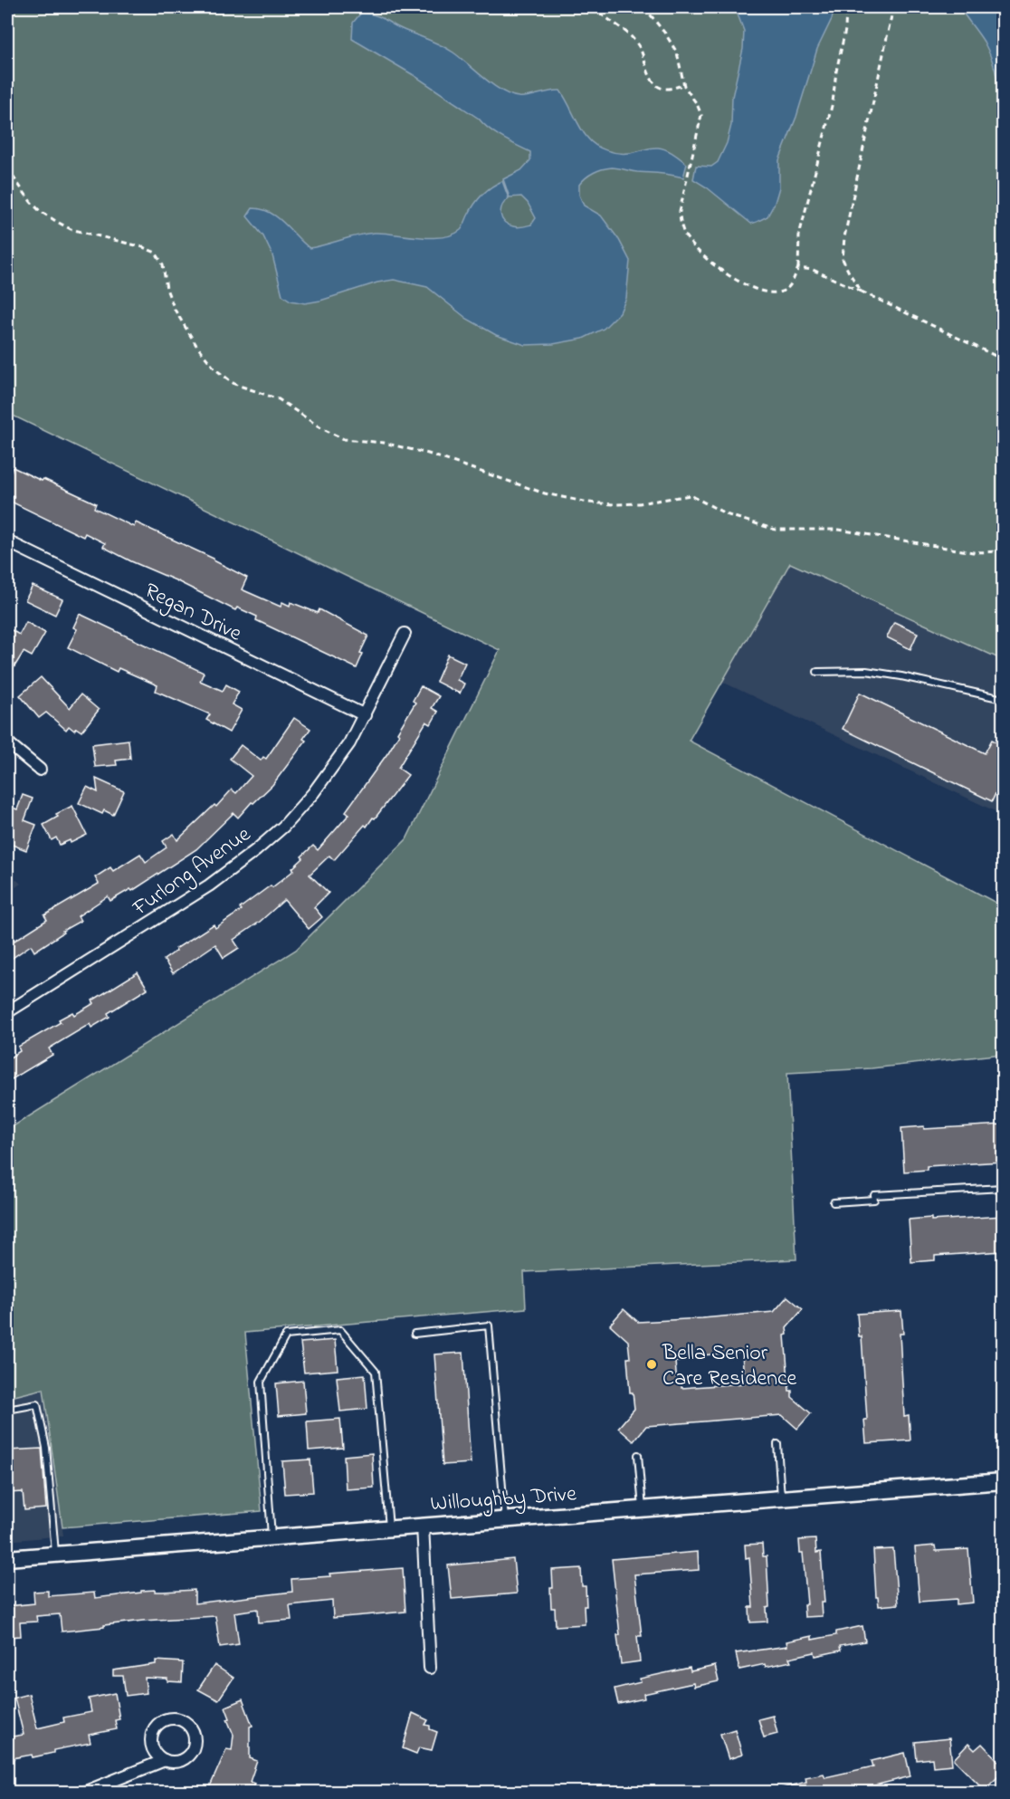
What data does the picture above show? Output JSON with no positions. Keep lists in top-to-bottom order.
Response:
{
  "streets": {
    "street": ["Regan Drive", "Furlong Avenue", "Willoughby Drive"]
  },
  "crossings": [
    ["Regan Drive", "Furlong Avenue"]
  ],
  "places": ["Bella Senior Care Residence"]
}
